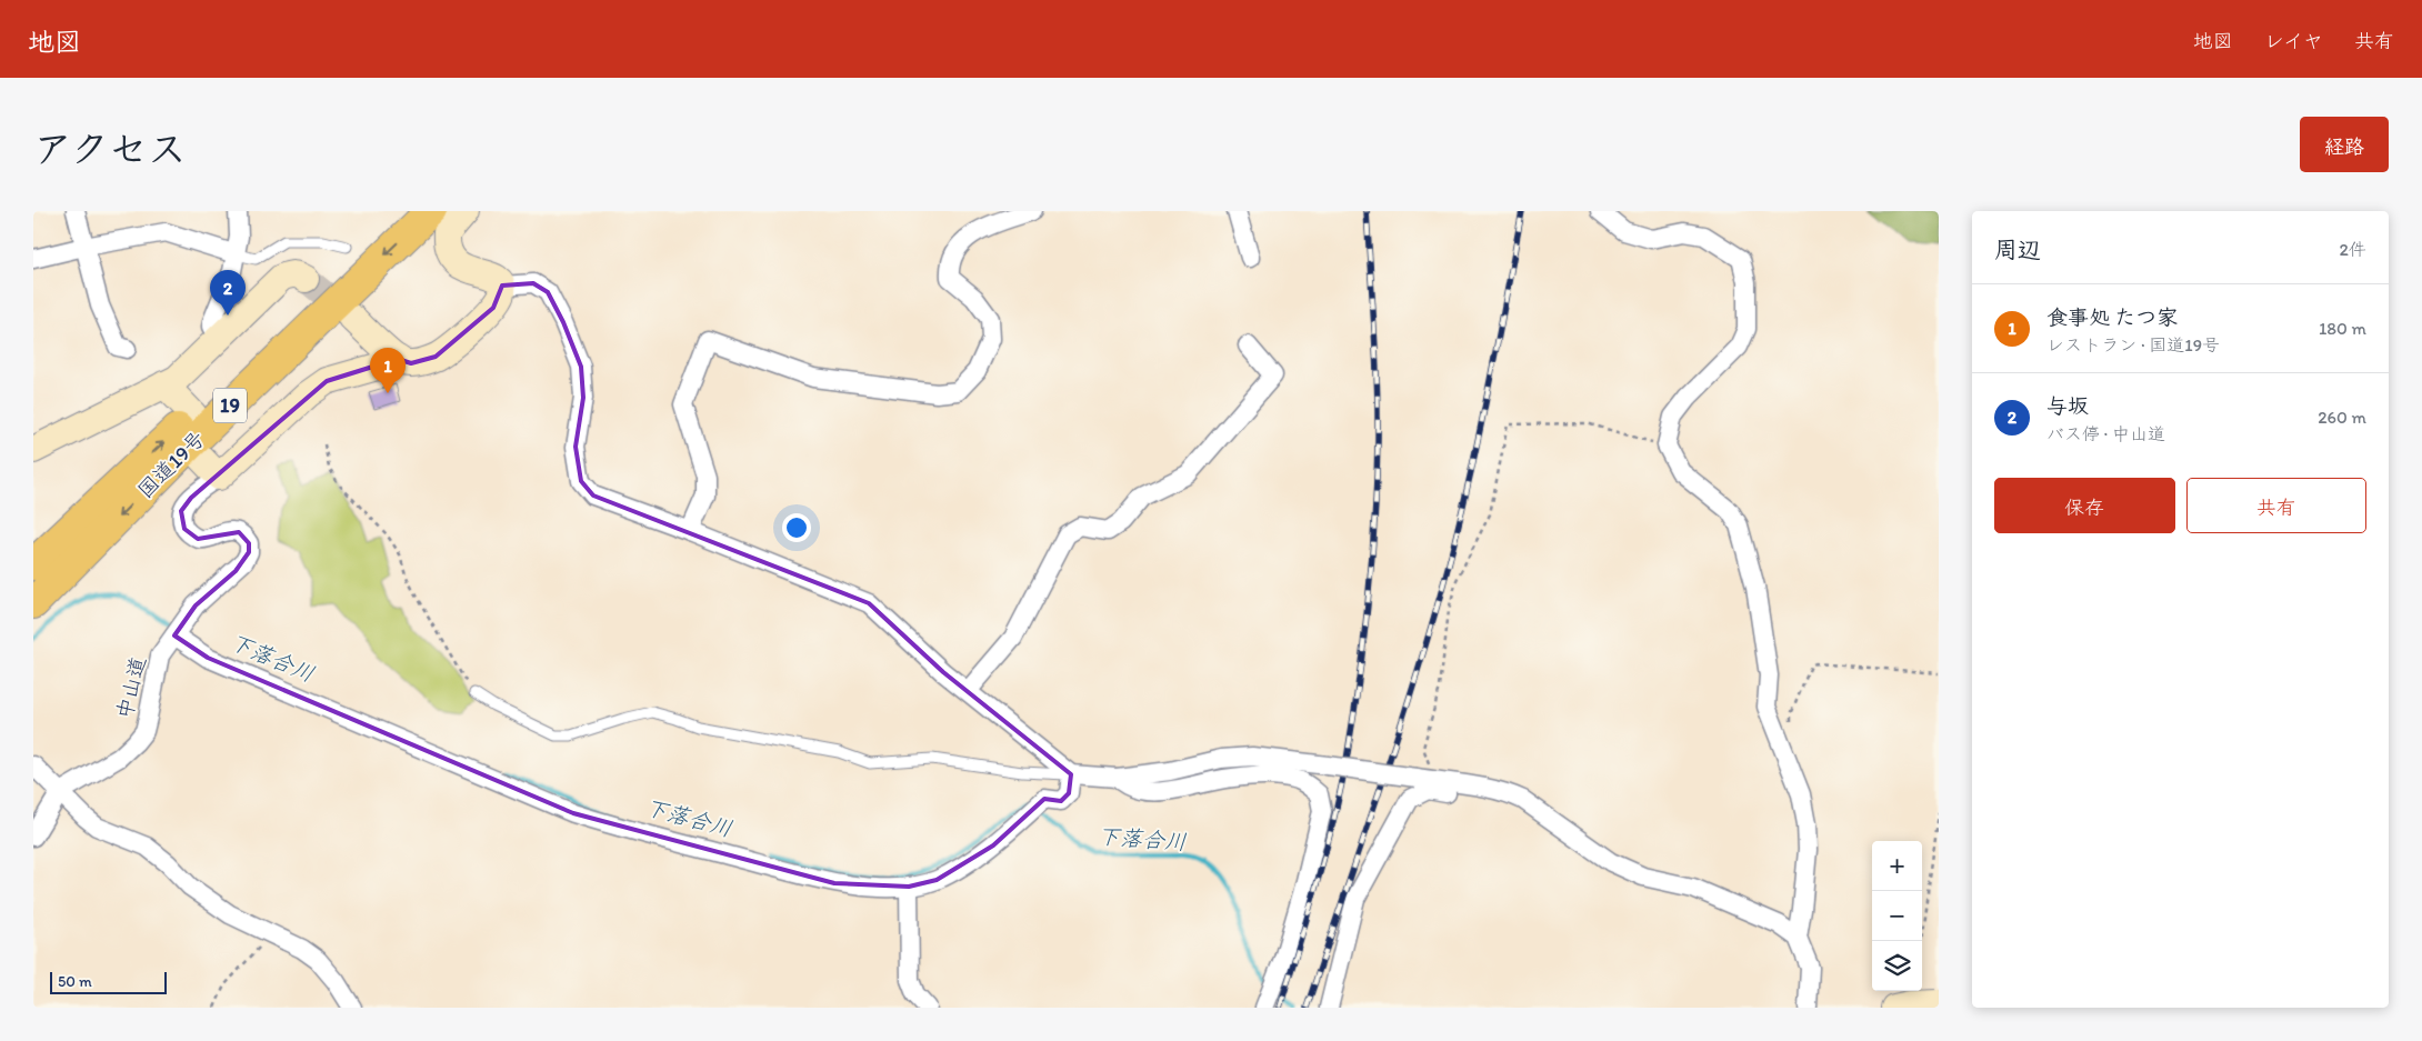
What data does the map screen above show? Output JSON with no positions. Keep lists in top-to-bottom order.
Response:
{
  "streets": {
    "highway": ["19", "国道19号"],
    "street": ["中山道"]
  },
  "water": ["下落合川"],
  "scale_bar": "50 m",
  "page": {
    "header": "地図",
    "nav": ["地図", "レイヤ", "共有"],
    "title": "アクセス",
    "buttons": [
      "経路",
      ["保存", "共有"]
    ],
    "heading": ["周辺", "2件"],
    "pins": ["2", "1"],
    "list": [
      {
        "mark": "1",
        "name": "食事処 たつ家",
        "note": "レストラン · 国道19号",
        "value": "180 m"
      },
      {
        "mark": "2",
        "name": "与坂",
        "note": "バス停 · 中山道",
        "value": "260 m"
      }
    ],
    "map_buttons": ["+", "−"],
    "scale": "50 m"
  }
}
